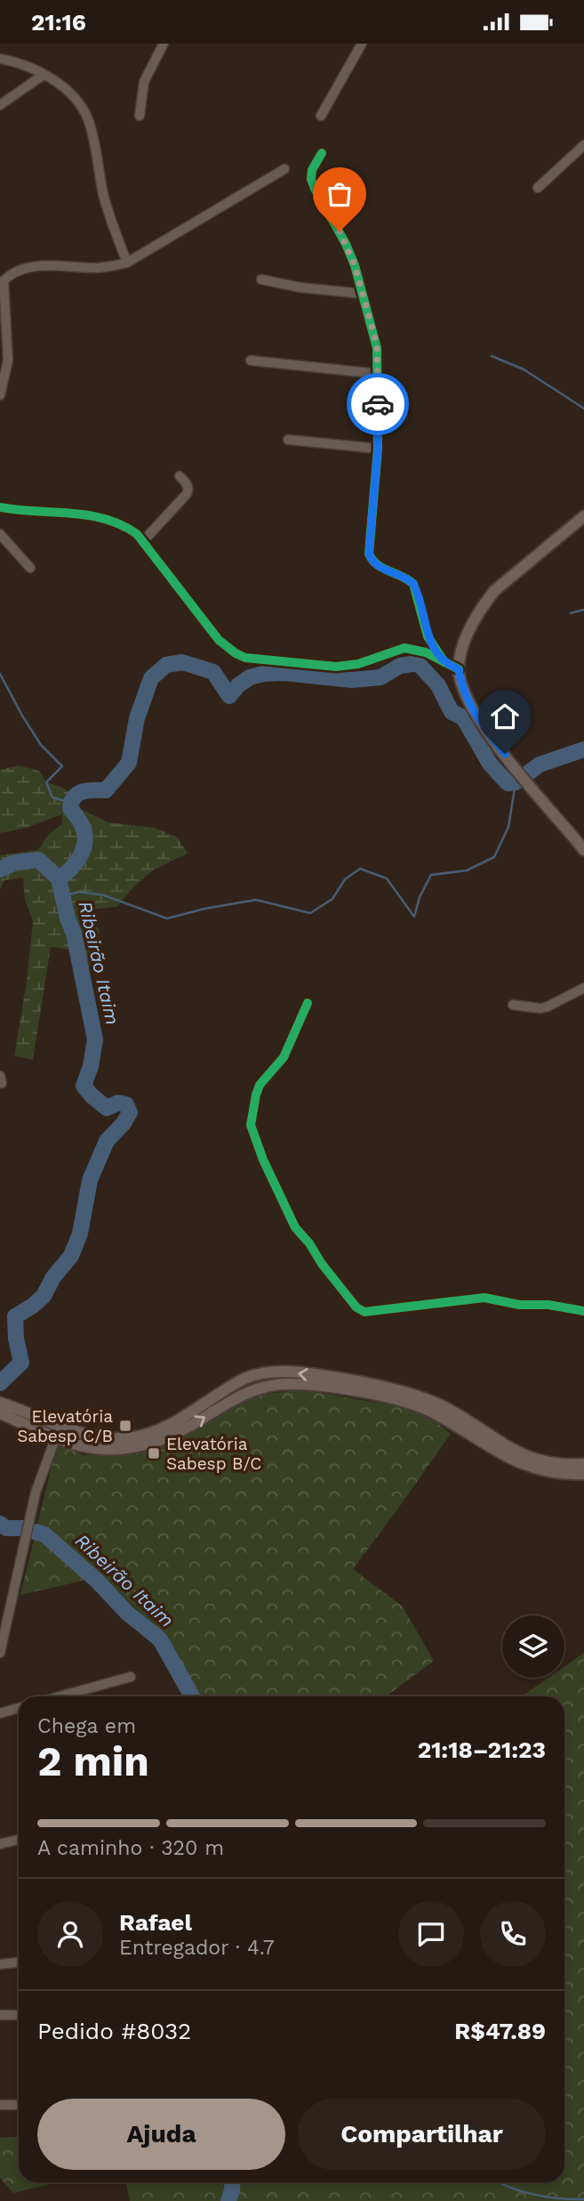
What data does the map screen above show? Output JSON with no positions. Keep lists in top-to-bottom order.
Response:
{
  "water": ["Ribeirão Itaim"],
  "places": {
    "transit": ["Elevatória Sabesp C/B", "Elevatória Sabesp B/C"]
  },
  "page": {
    "status": "21:16",
    "heading": ["2 min", "Chega em", "21:18–21:23"],
    "panel": [
      "Rafael",
      "Entregador · 4.7",
      "Pedido #8032",
      "R$47.89"
    ],
    "bar": "A caminho · 320 m",
    "buttons": ["Ajuda", "Compartilhar"]
  }
}
